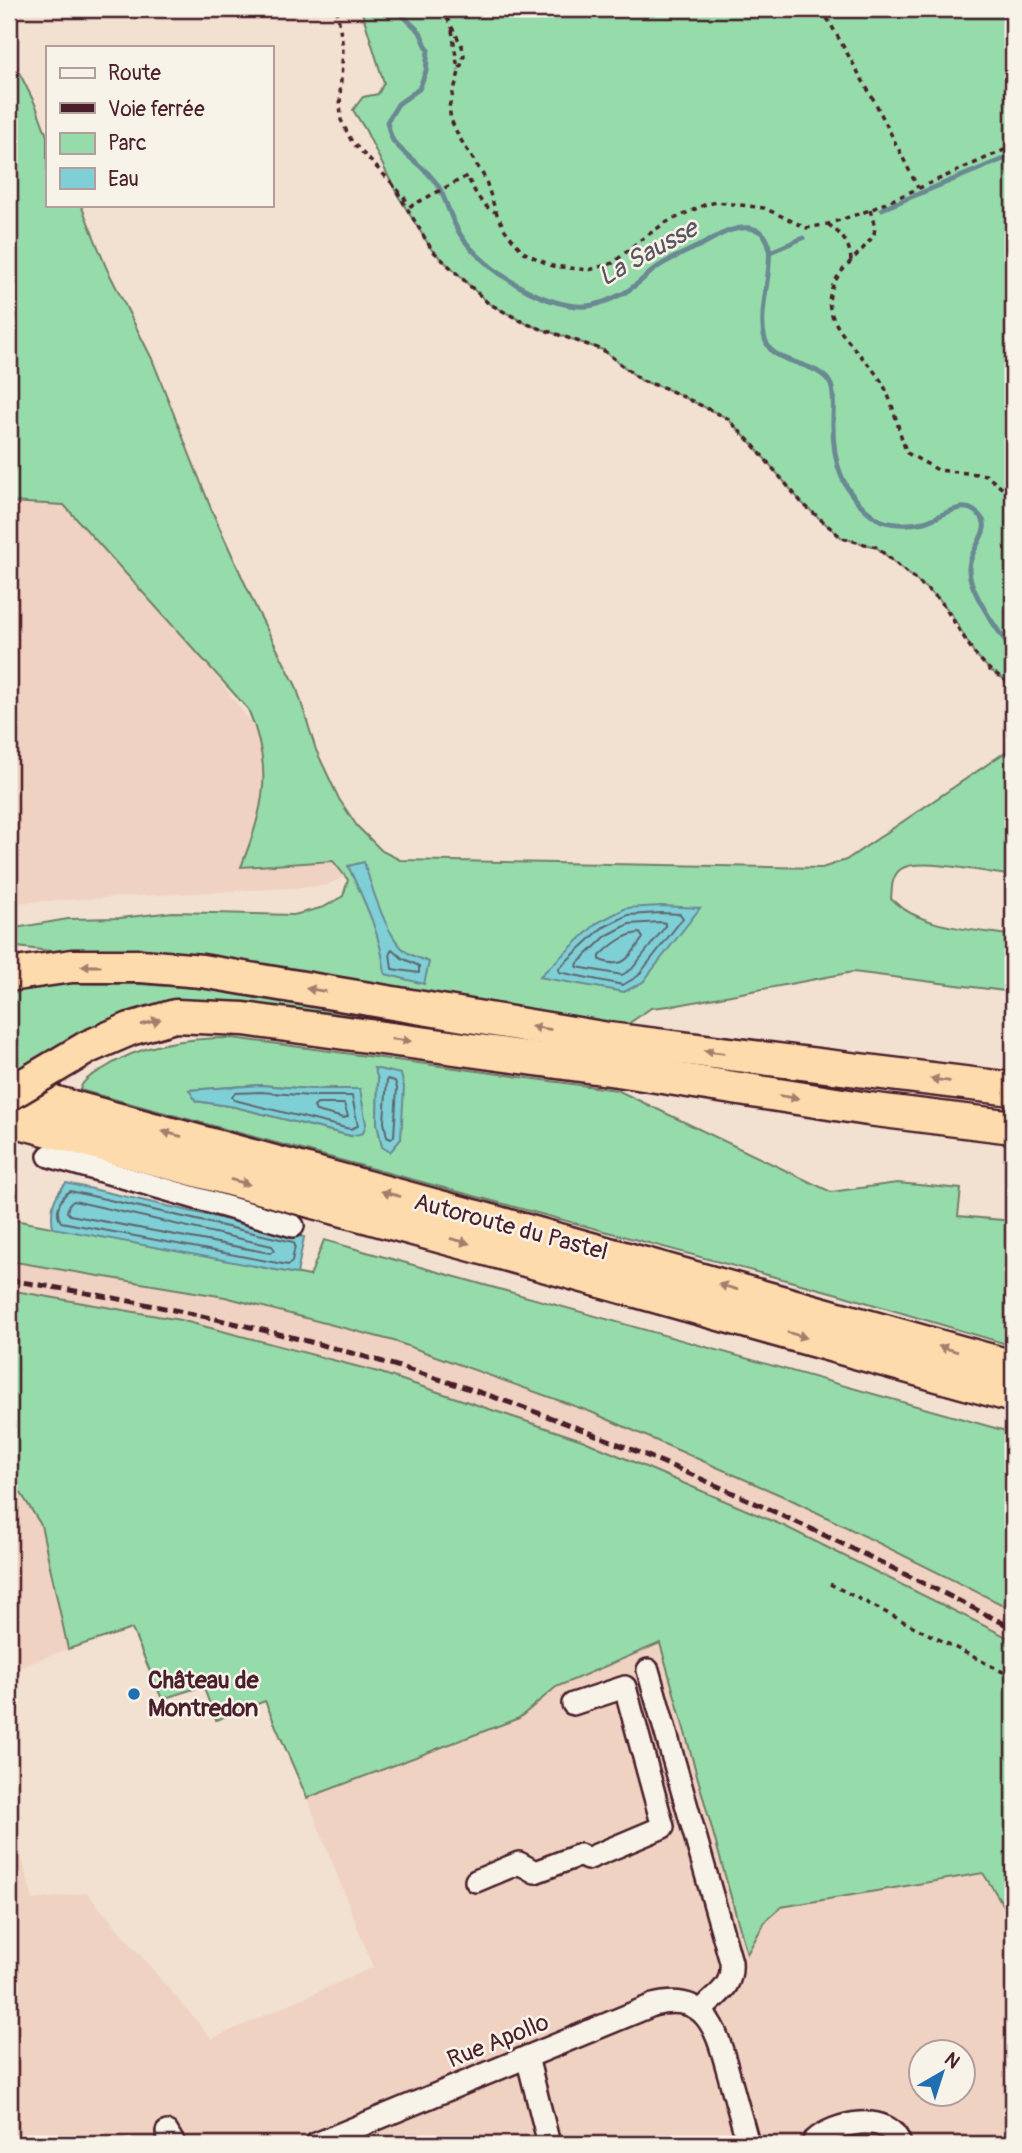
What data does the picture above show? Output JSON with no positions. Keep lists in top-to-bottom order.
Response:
{
  "streets": {
    "highway": ["Autoroute du Pastel"],
    "street": ["Rue Apollo"]
  },
  "water": ["La Sausse"],
  "places": ["Château de Montredon"],
  "legend": [
    "Route",
    "Voie ferrée",
    "Parc",
    "Eau"
  ],
  "north": "top right"
}
